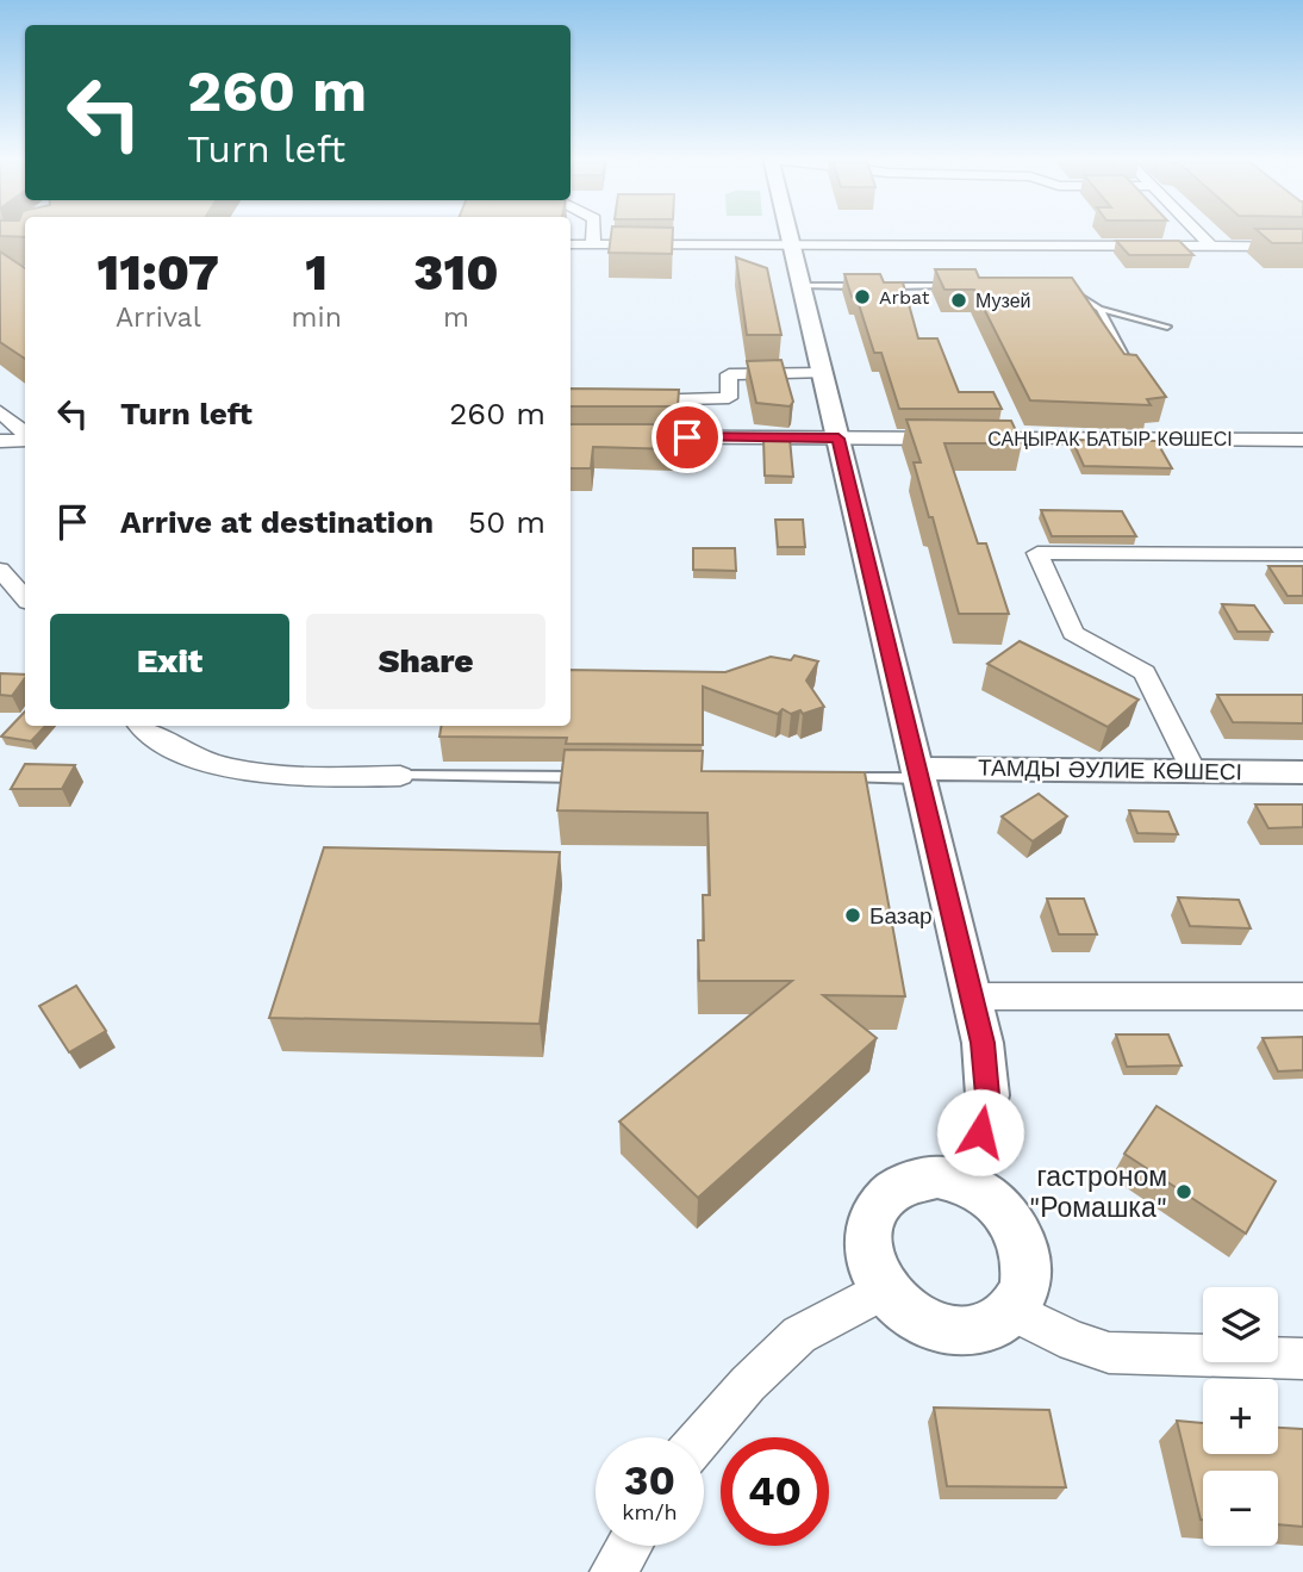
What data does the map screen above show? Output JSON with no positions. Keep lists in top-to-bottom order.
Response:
{
  "streets": {
    "street": ["САҢЫРАК БАТЫР КӨШЕСІ", "ТАМДЫ ӘУЛИЕ КӨШЕСІ"]
  },
  "places": [
    "Arbat",
    "Музей",
    "Базар",
    "гастроном \"Ромашка\""
  ],
  "page": {
    "turn": ["260 m", "Turn left"],
    "eta": [
      "11:07",
      "Arrival",
      "1",
      "min",
      "310",
      "m"
    ],
    "list": [
      {
        "name": "Turn left",
        "value": "260 m"
      },
      {
        "name": "Arrive at destination",
        "value": "50 m"
      }
    ],
    "buttons": ["Exit", "Share"],
    "map_buttons": ["+", "−"],
    "speed": "30 km/h",
    "limit": "40"
  }
}
